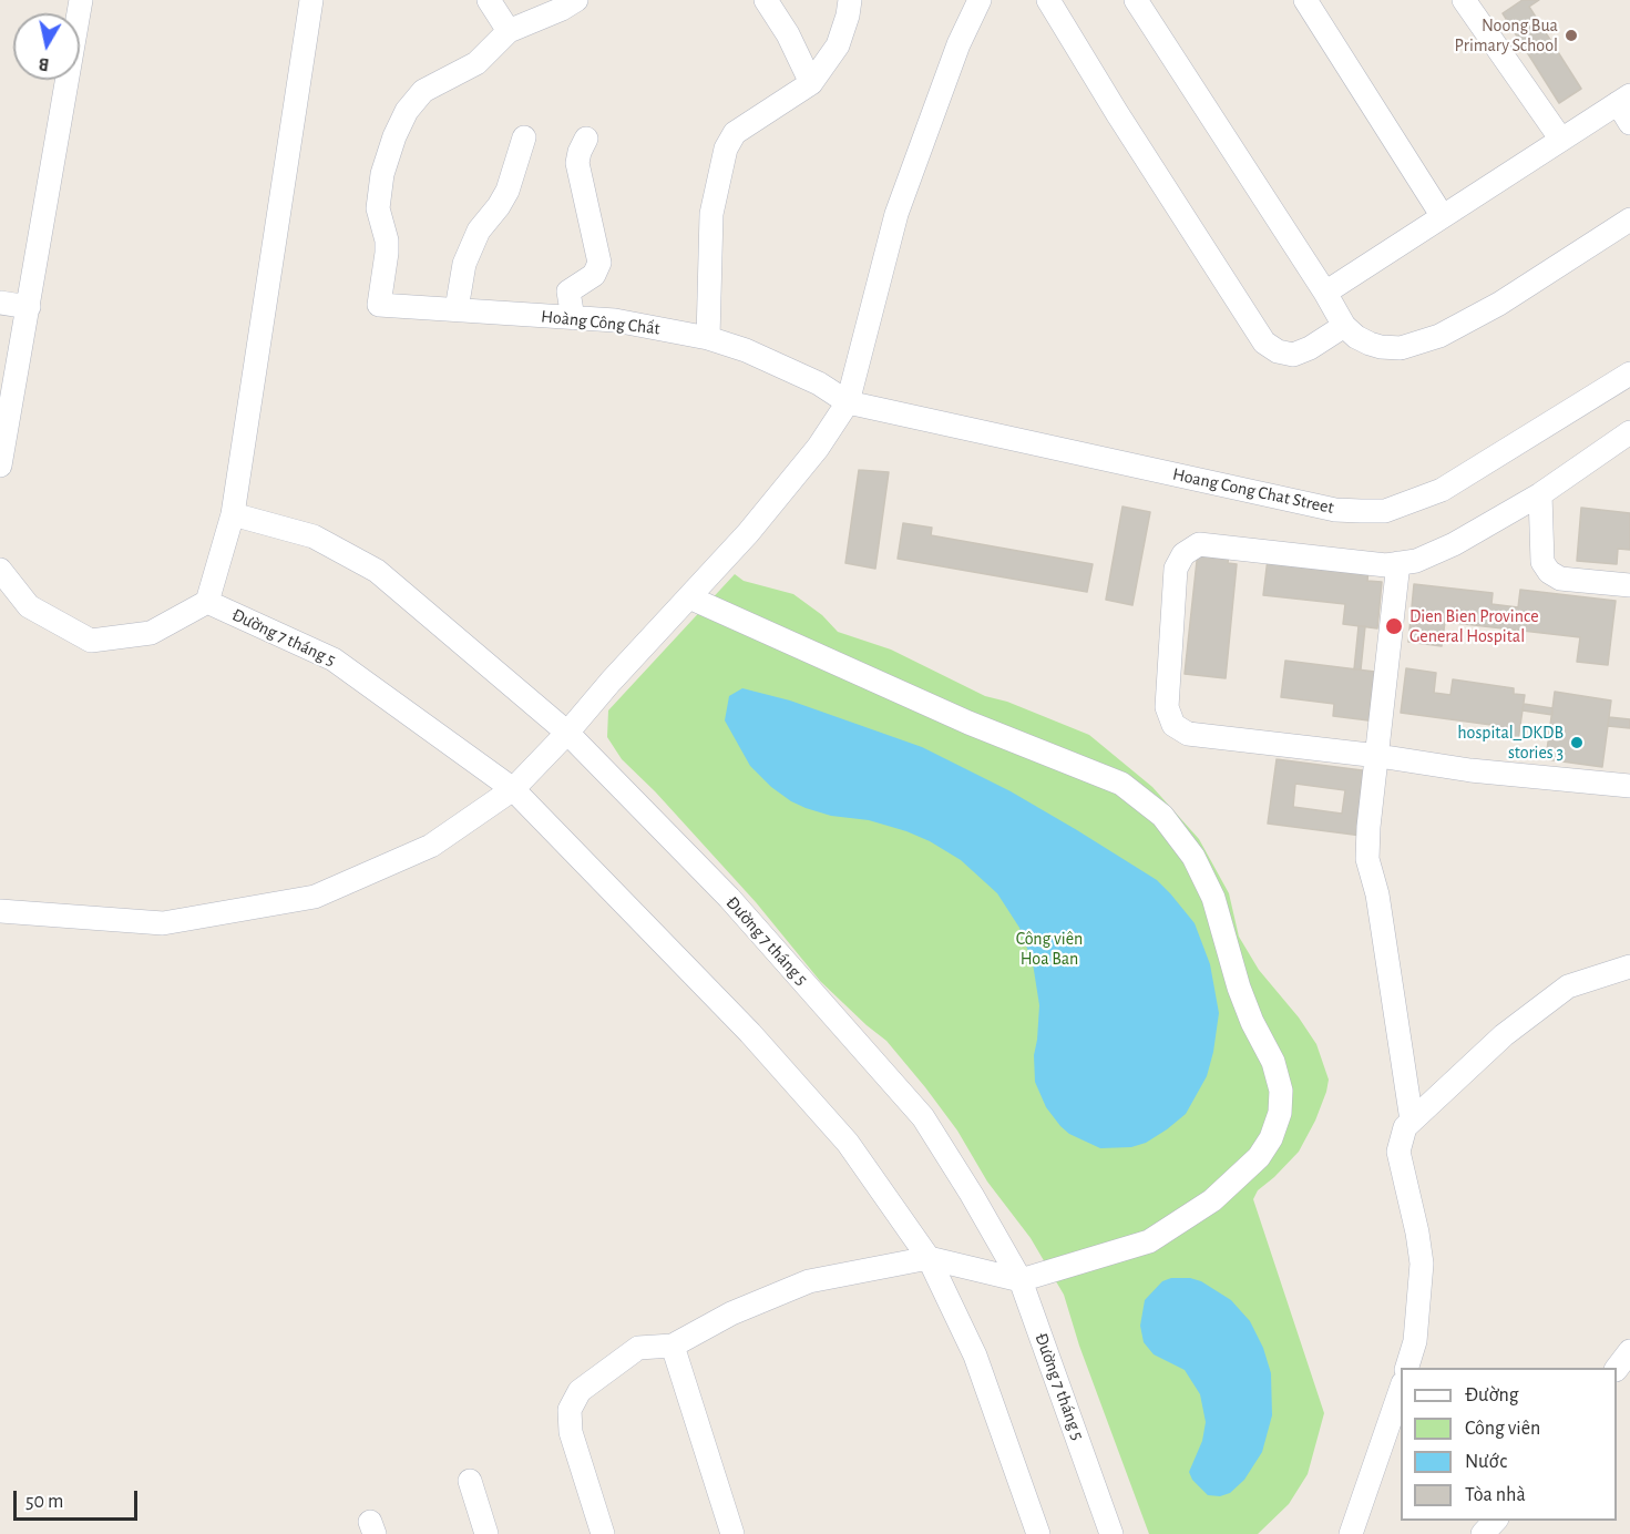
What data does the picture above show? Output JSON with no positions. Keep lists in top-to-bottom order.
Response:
{
  "streets": {
    "street": ["Hoàng Công Chất", "Hoang Cong Chat Street", "Đường 7 tháng 5"]
  },
  "crossings": [
    ["Hoàng Công Chất", "Hoang Cong Chat Street"]
  ],
  "parks": ["Công viên Hoa Ban"],
  "places": ["Noong Bua Primary School", "Dien Bien Province General Hospital", "hospital_DKDB stories 3"],
  "legend": [
    "Đường",
    "Công viên",
    "Nước",
    "Tòa nhà"
  ],
  "scale_bar": "50 m",
  "north": "bottom"
}
